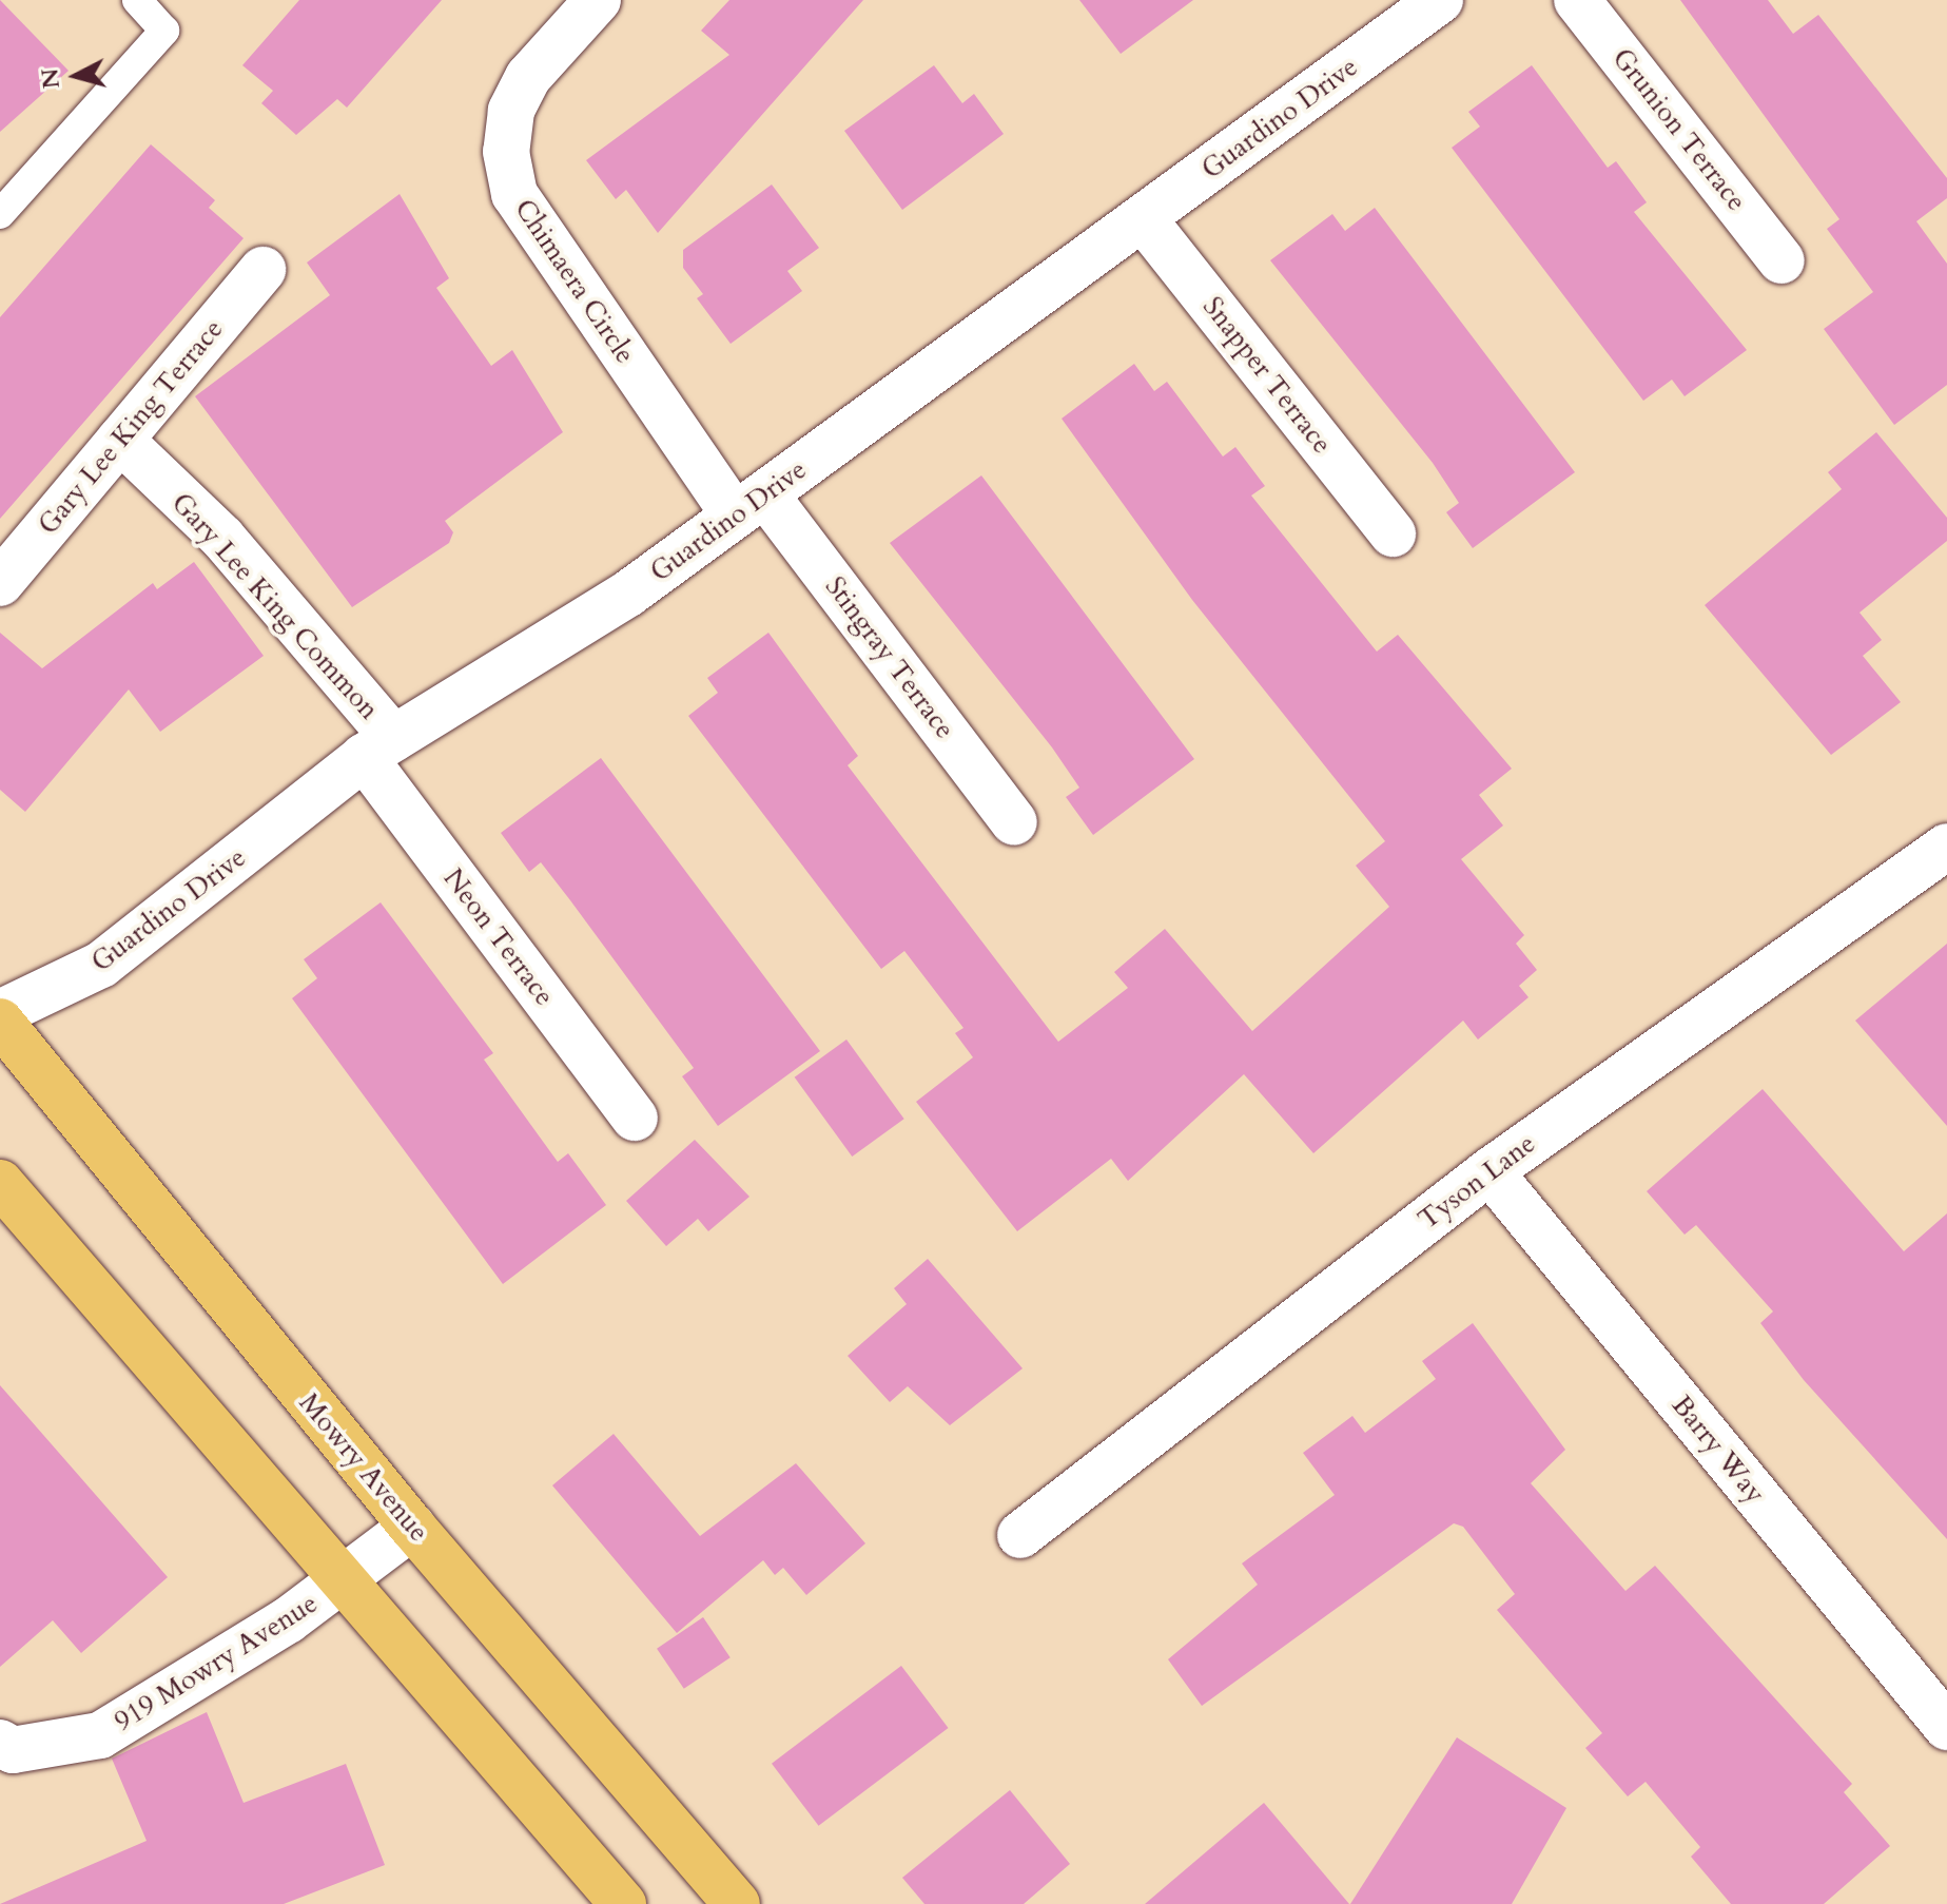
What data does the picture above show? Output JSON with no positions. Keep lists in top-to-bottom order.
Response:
{
  "streets": {
    "main road": ["Mowry Avenue"],
    "street": [
      "Guardino Drive",
      "Grunion Terrace",
      "Chimaera Circle",
      "Snapper Terrace",
      "Gary Lee King Terrace",
      "Gary Lee King Common",
      "Stingray Terrace",
      "Neon Terrace",
      "Tyson Lane",
      "Barry Way",
      "919 Mowry Avenue"
    ]
  },
  "crossings": [
    ["Guardino Drive", "Chimaera Circle"],
    ["Guardino Drive", "Snapper Terrace"],
    ["Guardino Drive", "Gary Lee King Common"],
    ["Guardino Drive", "Stingray Terrace"],
    ["Guardino Drive", "Neon Terrace"],
    ["Chimaera Circle", "Stingray Terrace"],
    ["Gary Lee King Terrace", "Gary Lee King Common"],
    ["Gary Lee King Common", "Neon Terrace"],
    ["Tyson Lane", "Barry Way"],
    ["Mowry Avenue", "919 Mowry Avenue"]
  ],
  "north": "left"
}
